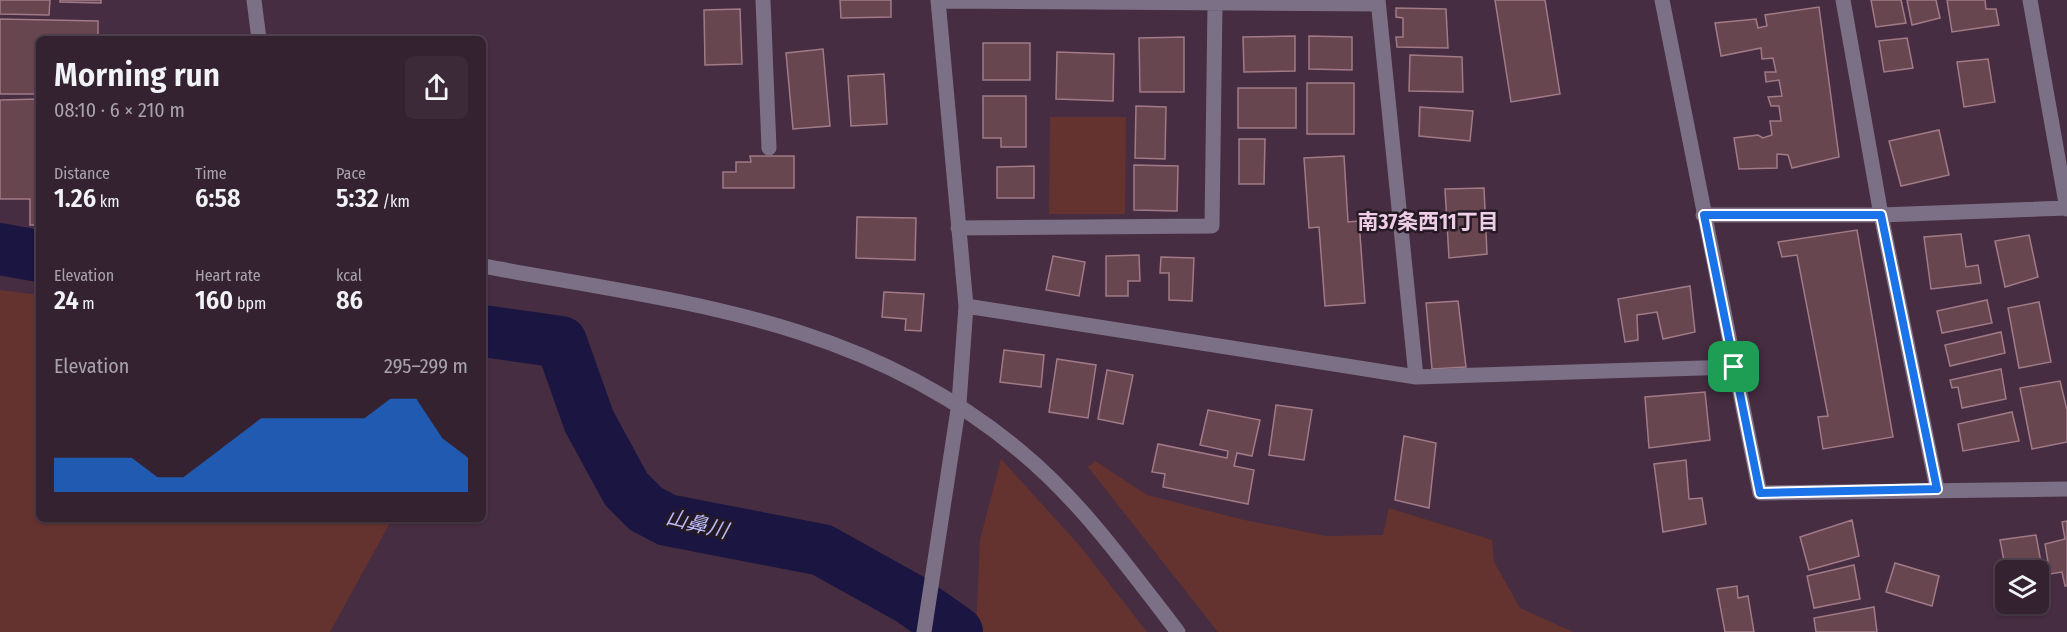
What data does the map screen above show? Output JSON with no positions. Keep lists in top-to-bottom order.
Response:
{
  "districts": ["南37条西11丁目"],
  "water": ["山鼻川"],
  "page": {
    "heading": ["Morning run", "08:10 · 6 × 210 m"],
    "stats": [
      ["Distance", "1.26 km"],
      ["Time", "6:58"],
      ["Pace", "5:32 /km"],
      ["Elevation", "24 m"],
      ["Heart rate", "160 bpm"],
      ["kcal", "86"]
    ],
    "chart": ["Elevation", "295–299 m"]
  }
}
